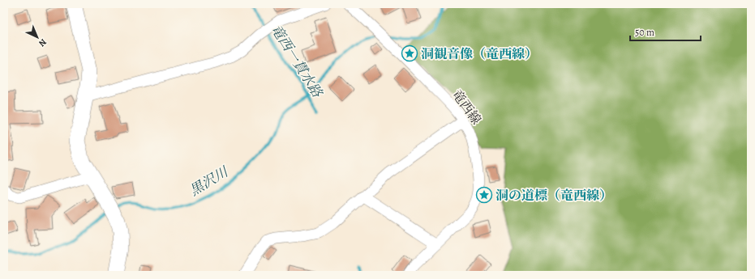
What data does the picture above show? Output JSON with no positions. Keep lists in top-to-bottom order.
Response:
{
  "streets": {
    "street": ["竜西線"]
  },
  "water": ["竜西一貫水路", "黒沢川"],
  "places": {
    "place": ["洞観音像（竜西線）", "洞の道標（竜西線）"]
  },
  "scale_bar": "50 m",
  "north": "bottom right"
}
